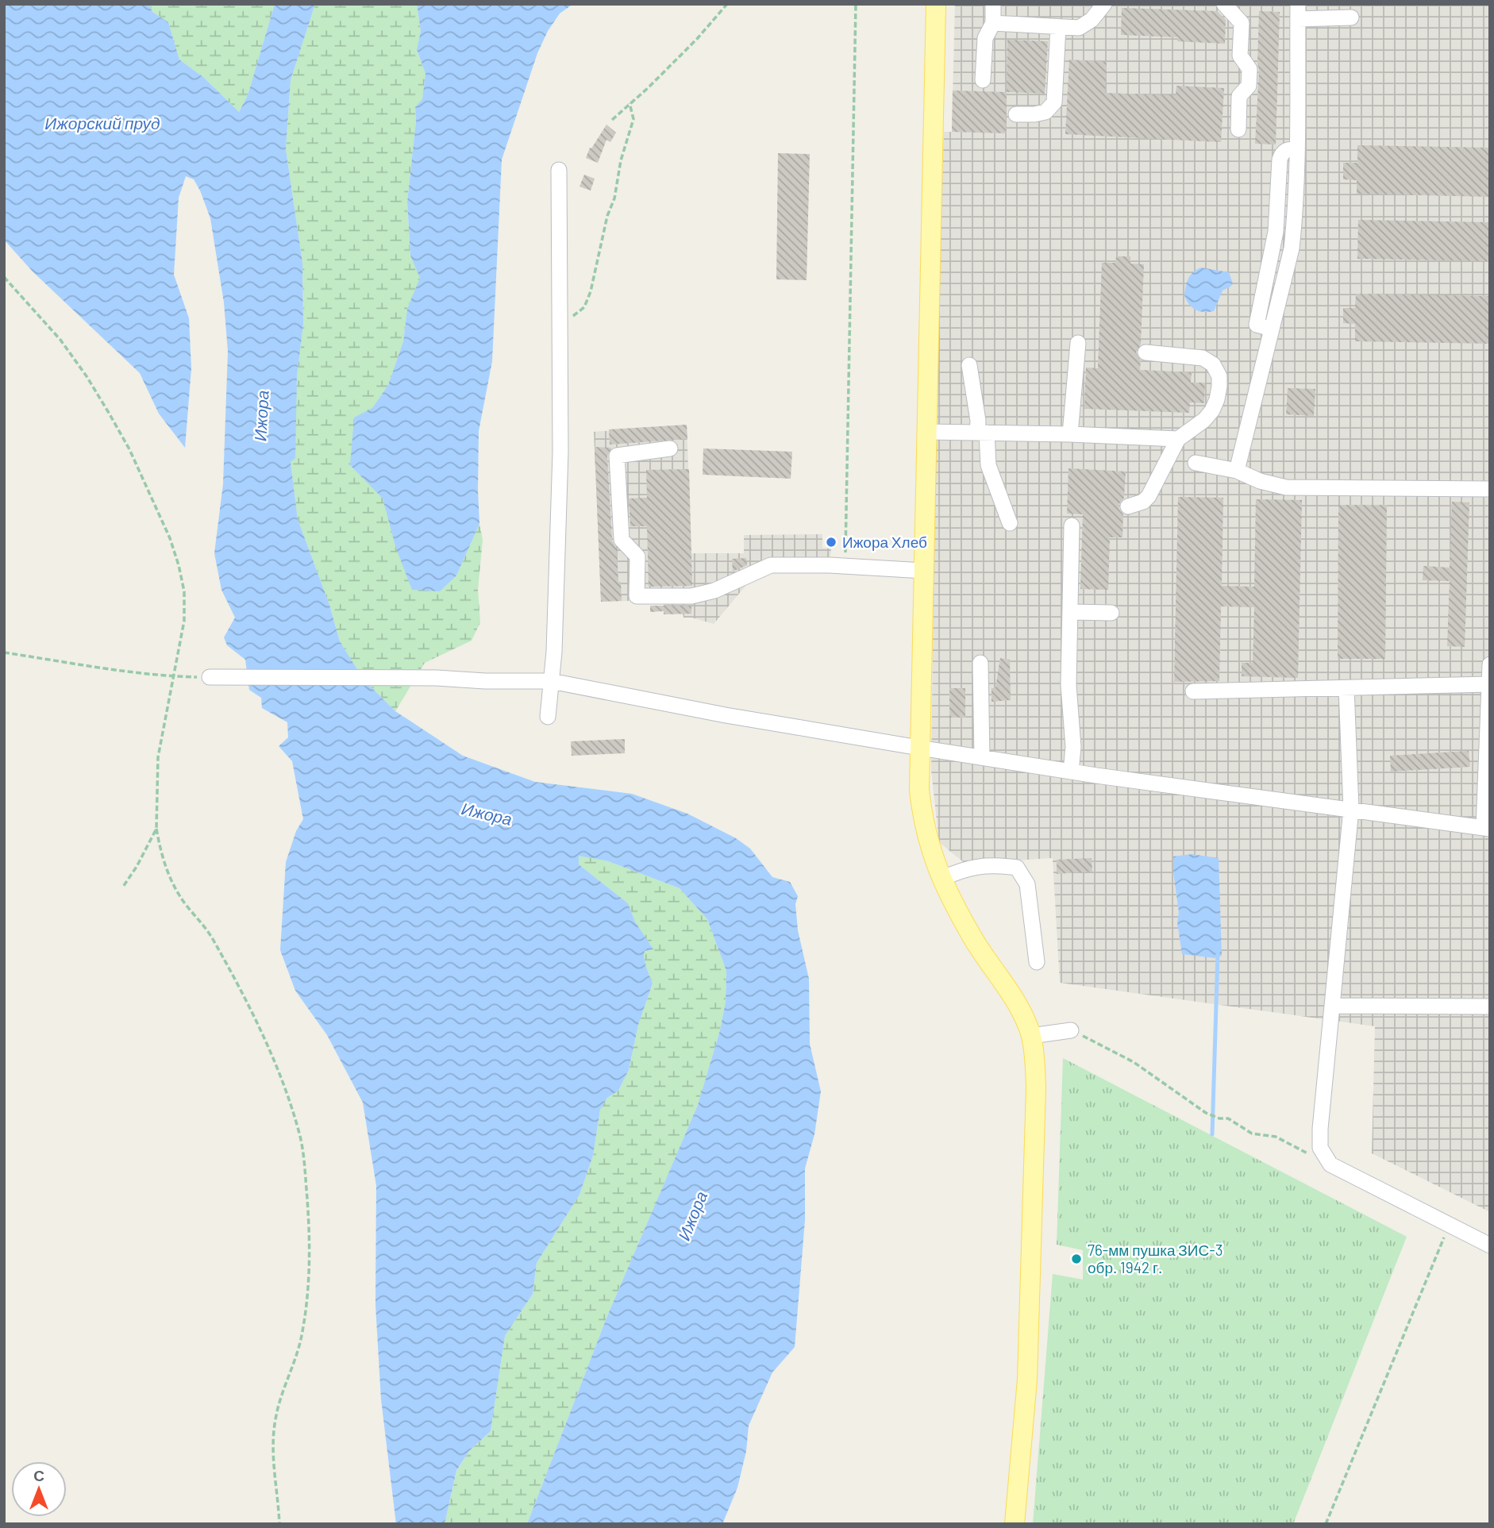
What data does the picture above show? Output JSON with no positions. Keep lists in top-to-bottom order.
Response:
{
  "water": ["Ижорский пруд", "Ижора"],
  "places": ["Ижора Хлеб", "76-мм пушка ЗИС-3 обр. 1942 г."],
  "north": "top"
}
